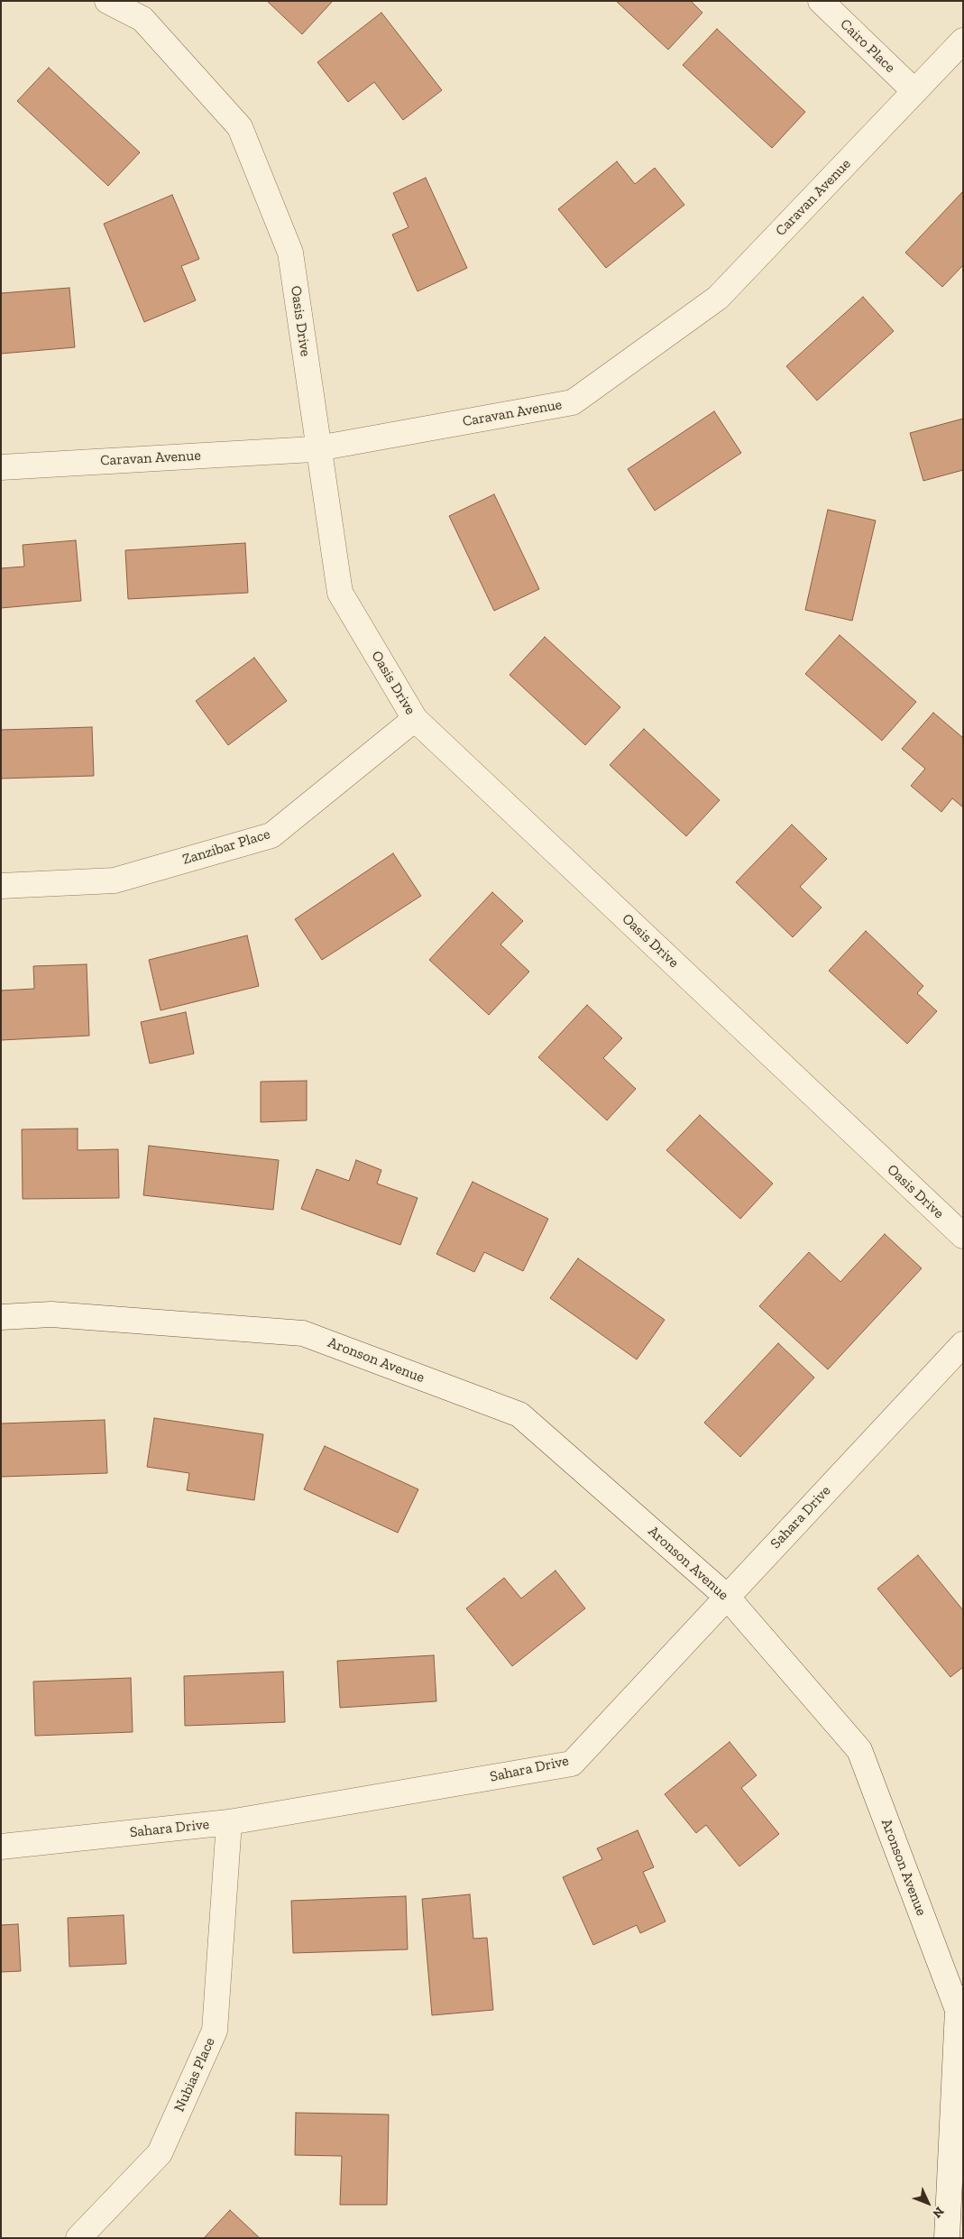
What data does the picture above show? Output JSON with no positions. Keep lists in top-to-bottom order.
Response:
{
  "streets": {
    "street": [
      "Cairo Place",
      "Caravan Avenue",
      "Oasis Drive",
      "Zanzibar Place",
      "Aronson Avenue",
      "Sahara Drive",
      "Nubias Place"
    ]
  },
  "crossings": [
    ["Cairo Place", "Caravan Avenue"],
    ["Caravan Avenue", "Oasis Drive"],
    ["Oasis Drive", "Zanzibar Place"],
    ["Aronson Avenue", "Sahara Drive"],
    ["Sahara Drive", "Nubias Place"]
  ],
  "north": "bottom right"
}
